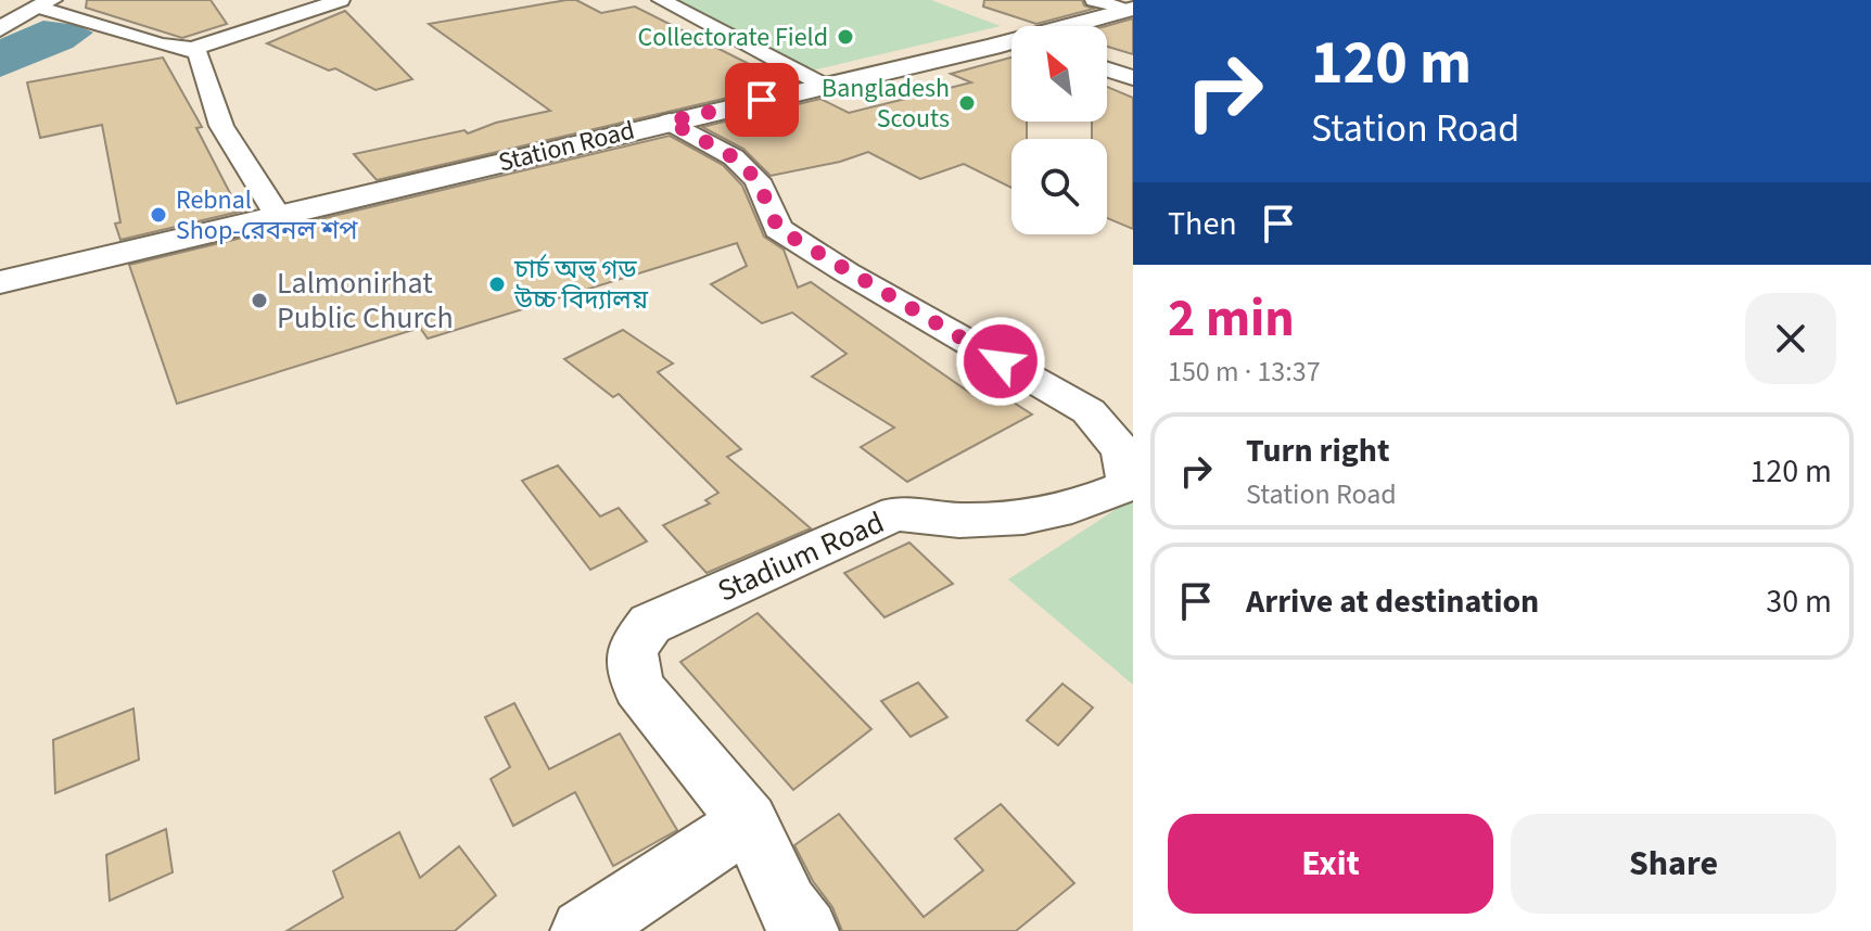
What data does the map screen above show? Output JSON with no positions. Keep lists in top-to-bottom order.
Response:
{
  "streets": {
    "main road": ["Station Road"],
    "street": ["Stadium Road"]
  },
  "crossings": [
    ["Station Road", "Stadium Road"]
  ],
  "places": [
    "Collectorate Field",
    "Bangladesh Scouts",
    "Rebnal Shop-রেবনল শপ",
    "চার্চ অভ্ গড ‍উচ্চ বিদ্যালয়",
    "Lalmonirhat Public Church"
  ],
  "north": "top left",
  "page": {
    "turn": ["120 m", "Station Road"],
    "then": "Then",
    "heading": ["2 min", "150 m · 13:37"],
    "list": [
      {
        "name": "Turn right",
        "note": "Station Road",
        "value": "120 m"
      },
      {
        "name": "Arrive at destination",
        "value": "30 m"
      }
    ],
    "buttons": ["Exit", "Share"]
  }
}
